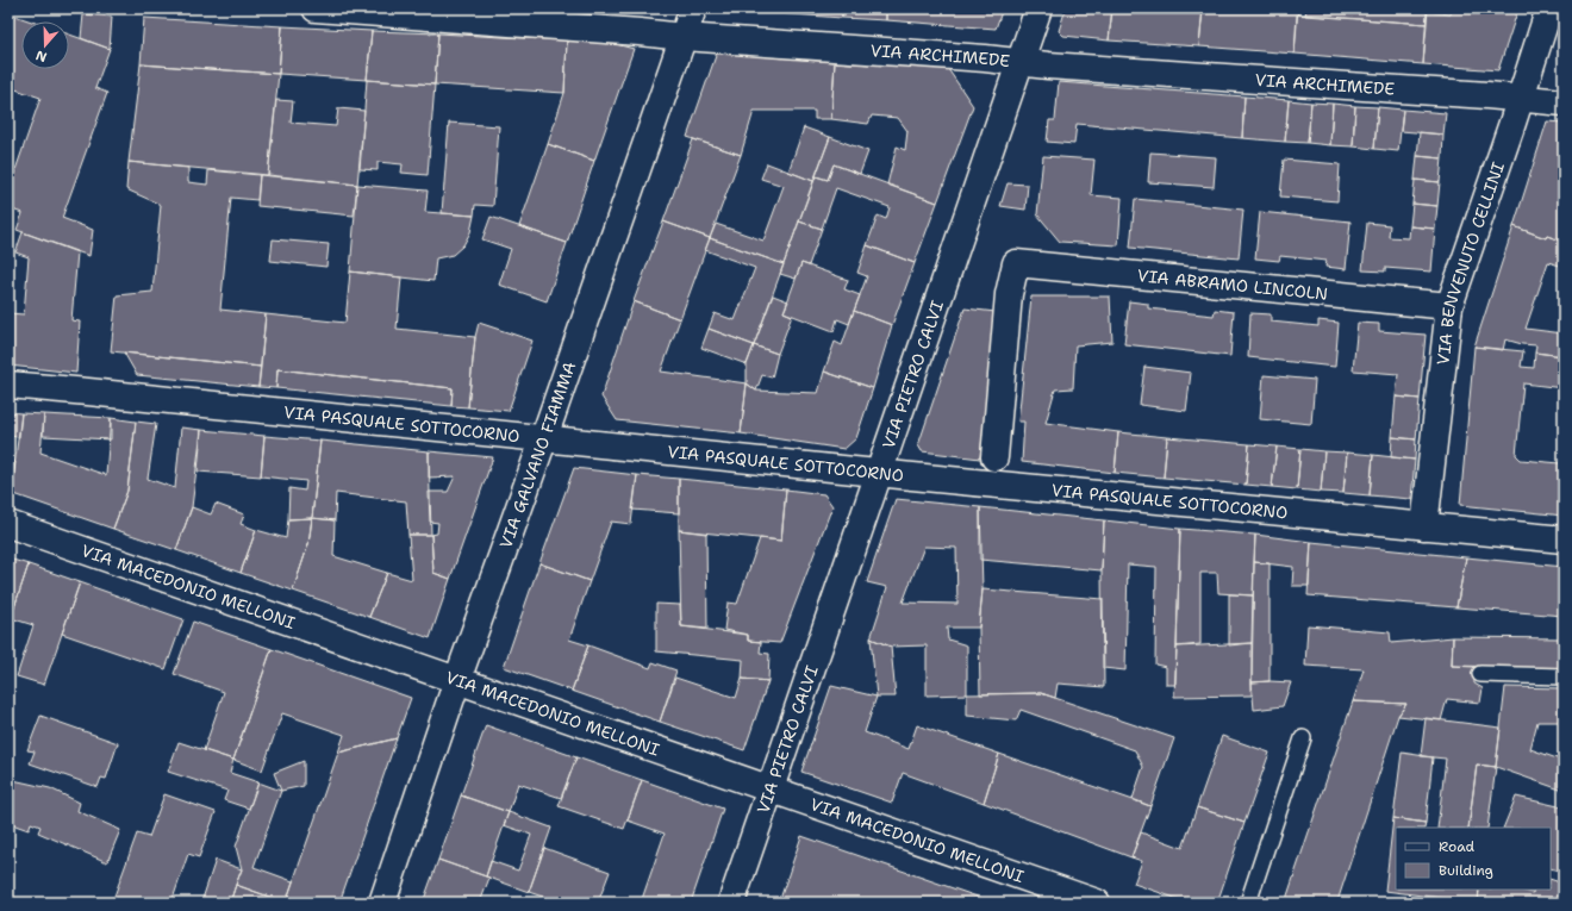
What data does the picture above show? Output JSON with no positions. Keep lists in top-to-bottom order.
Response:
{
  "streets": {
    "street": [
      "VIA ARCHIMEDE",
      "VIA BENVENUTO CELLINI",
      "VIA ABRAMO LINCOLN",
      "VIA PIETRO CALVI",
      "VIA PASQUALE SOTTOCORNO",
      "VIA GALVANO FIAMMA",
      "VIA MACEDONIO MELLONI"
    ]
  },
  "crossings": [
    ["VIA ARCHIMEDE", "VIA BENVENUTO CELLINI"],
    ["VIA ARCHIMEDE", "VIA PIETRO CALVI"],
    ["VIA ARCHIMEDE", "VIA GALVANO FIAMMA"],
    ["VIA BENVENUTO CELLINI", "VIA ABRAMO LINCOLN"],
    ["VIA BENVENUTO CELLINI", "VIA PASQUALE SOTTOCORNO"],
    ["VIA PIETRO CALVI", "VIA PASQUALE SOTTOCORNO"],
    ["VIA PIETRO CALVI", "VIA MACEDONIO MELLONI"],
    ["VIA PASQUALE SOTTOCORNO", "VIA GALVANO FIAMMA"],
    ["VIA GALVANO FIAMMA", "VIA MACEDONIO MELLONI"]
  ],
  "legend": ["Road", "Building"],
  "north": "bottom"
}
